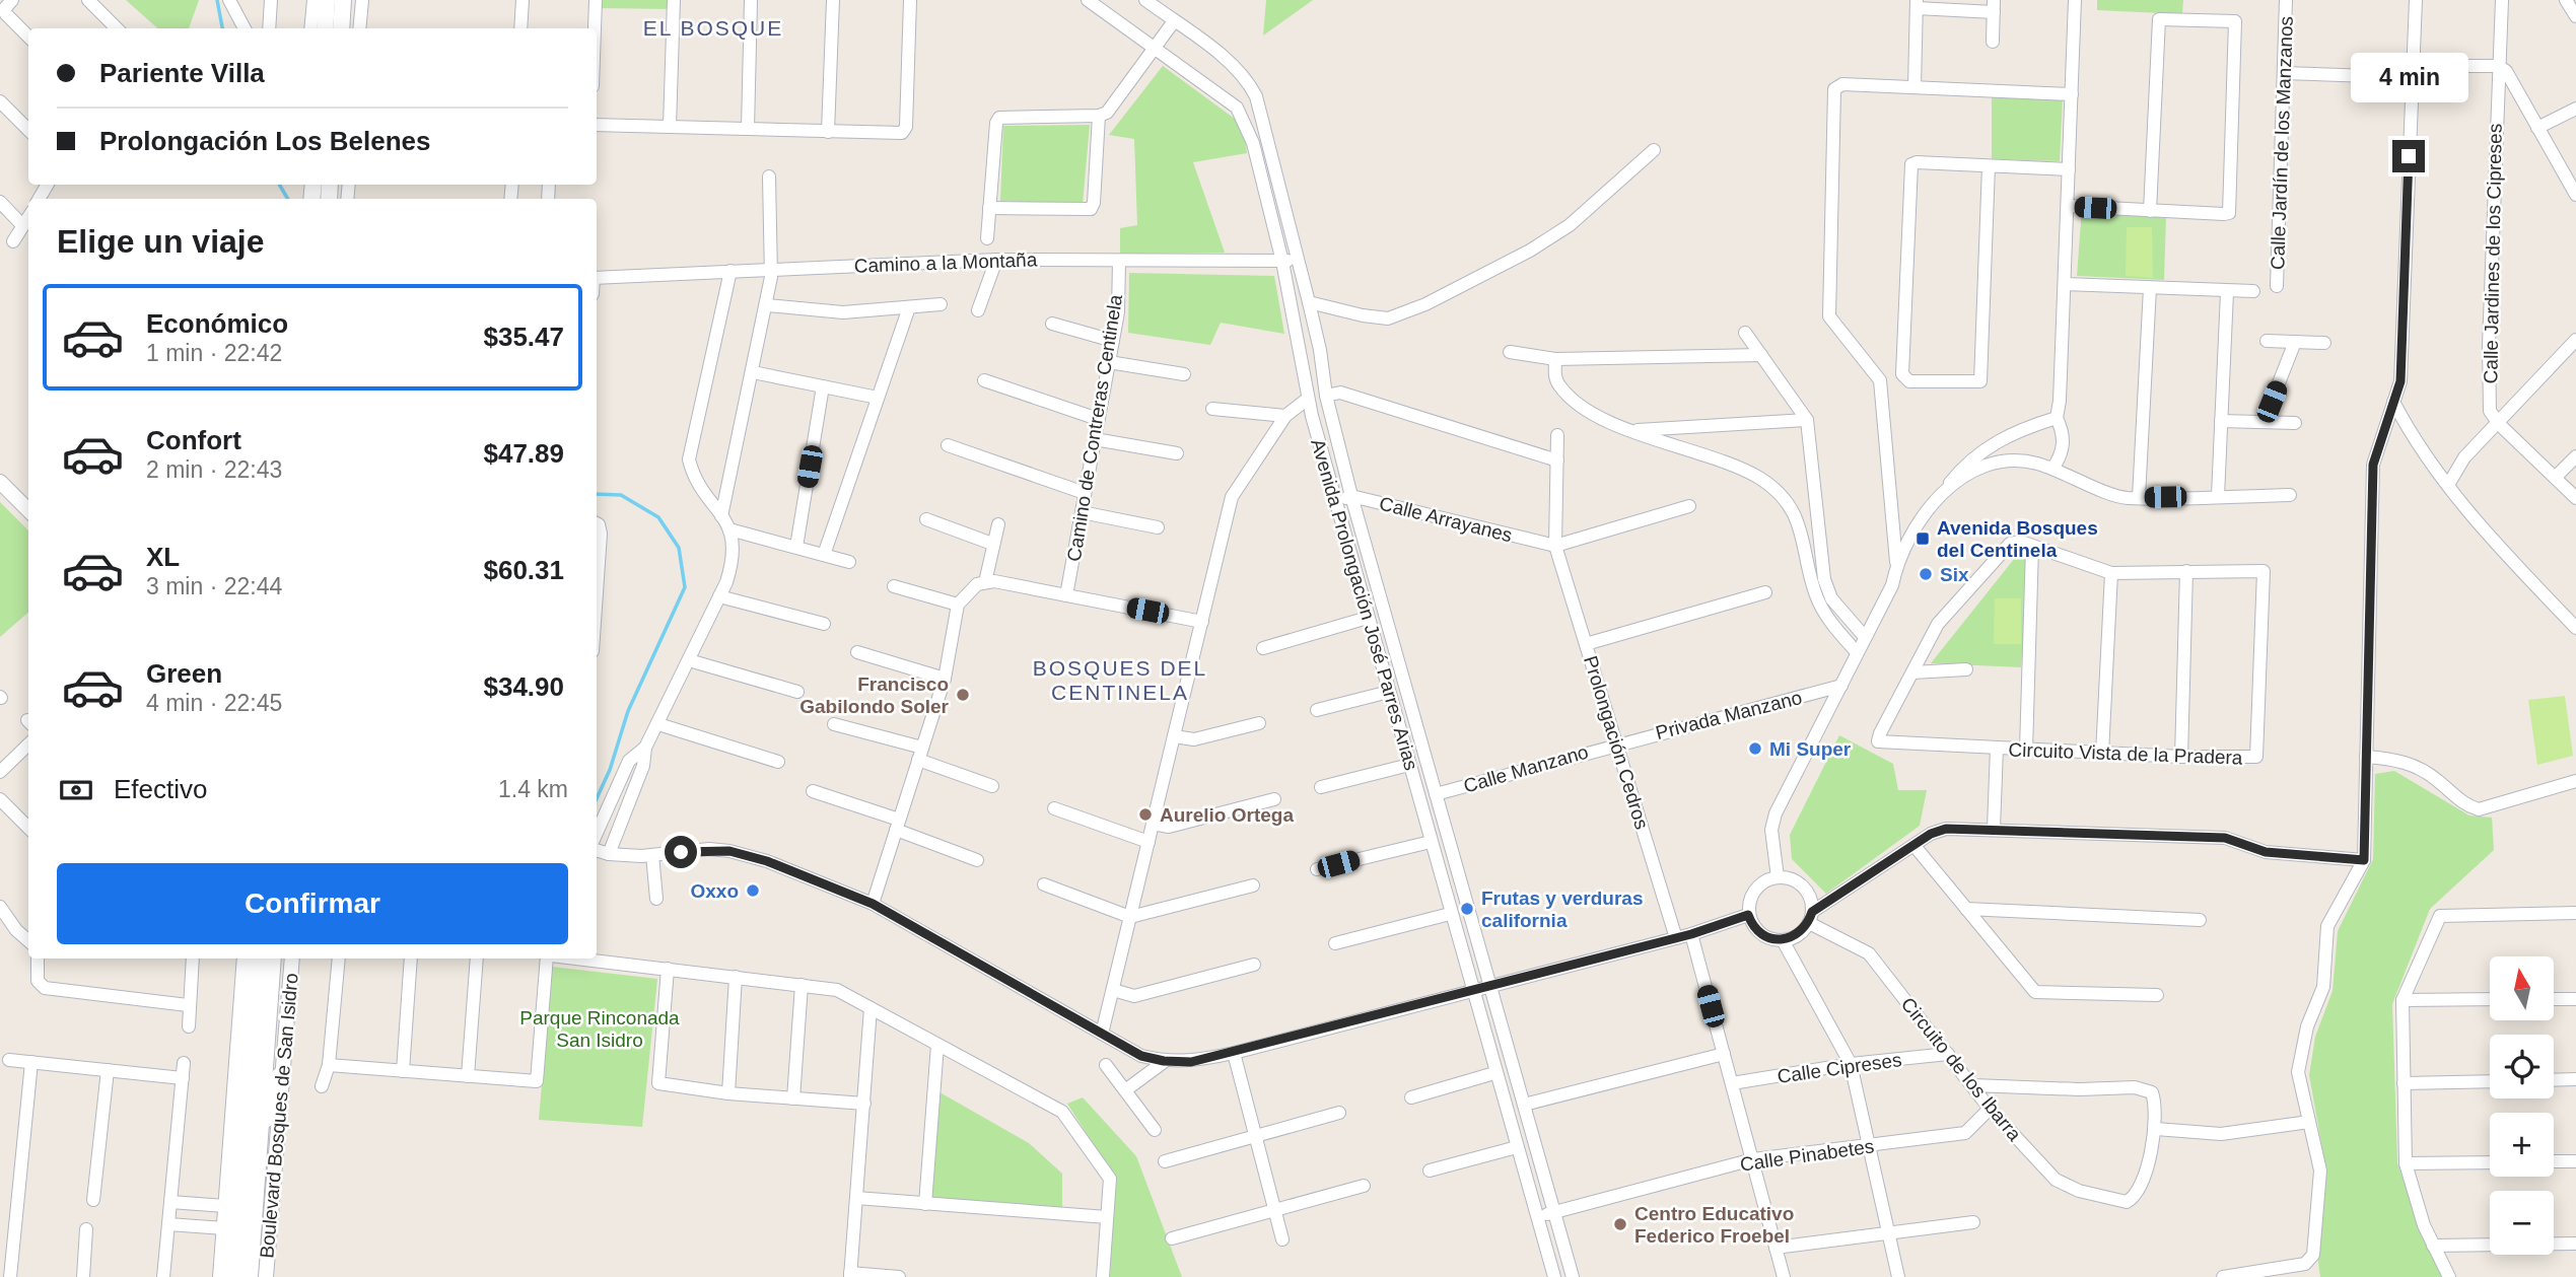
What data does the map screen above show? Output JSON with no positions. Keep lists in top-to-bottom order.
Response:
{
  "streets": {
    "main road": ["Boulevard Bosques de San Isidro"],
    "street": [
      "Calle Jardín de los Manzanos",
      "Calle Jardines de los Cipreses",
      "Camino a la Montaña",
      "Camino de Contreras Centinela",
      "Calle Arrayanes",
      "Avenida Prolongación José Parres Arias",
      "Privada Manzano",
      "Prolongación Cedros",
      "Circuito Vista de la Pradera",
      "Calle Manzano",
      "Calle Cipreses",
      "Circuito de los Ibarra",
      "Calle Pinabetes"
    ]
  },
  "crossings": [
    ["Camino a la Montaña", "Camino de Contreras Centinela"],
    ["Camino a la Montaña", "Avenida Prolongación José Parres Arias"],
    ["Calle Arrayanes", "Avenida Prolongación José Parres Arias"],
    ["Calle Arrayanes", "Prolongación Cedros"],
    ["Avenida Prolongación José Parres Arias", "Calle Manzano"],
    ["Avenida Prolongación José Parres Arias", "Calle Pinabetes"],
    ["Privada Manzano", "Prolongación Cedros"],
    ["Privada Manzano", "Calle Manzano"],
    ["Prolongación Cedros", "Calle Manzano"],
    ["Calle Cipreses", "Circuito de los Ibarra"],
    ["Circuito de los Ibarra", "Calle Pinabetes"]
  ],
  "districts": ["EL BOSQUE", "BOSQUES DEL CENTINELA"],
  "parks": ["Parque Rinconada San Isidro"],
  "places": {
    "transit": ["Avenida Bosques del Centinela"],
    "other": [
      "Six",
      "Francisco Gabilondo Soler",
      "Mi Super",
      "Aurelio Ortega",
      "Oxxo",
      "Frutas y verduras california",
      "Centro Educativo Federico Froebel"
    ]
  },
  "north": "top",
  "page": {
    "banner": ["Pariente Villa", "Prolongación Los Belenes"],
    "bubble": "4 min",
    "heading": "Elige un viaje",
    "list": [
      {
        "name": "Económico",
        "note": "1 min · 22:42",
        "value": "$35.47"
      },
      {
        "name": "Confort",
        "note": "2 min · 22:43",
        "value": "$47.89"
      },
      {
        "name": "XL",
        "note": "3 min · 22:44",
        "value": "$60.31"
      },
      {
        "name": "Green",
        "note": "4 min · 22:45",
        "value": "$34.90"
      }
    ],
    "pay": ["Efectivo", "1.4 km"],
    "buttons": "Confirmar",
    "map_buttons": ["+", "−"]
  }
}
